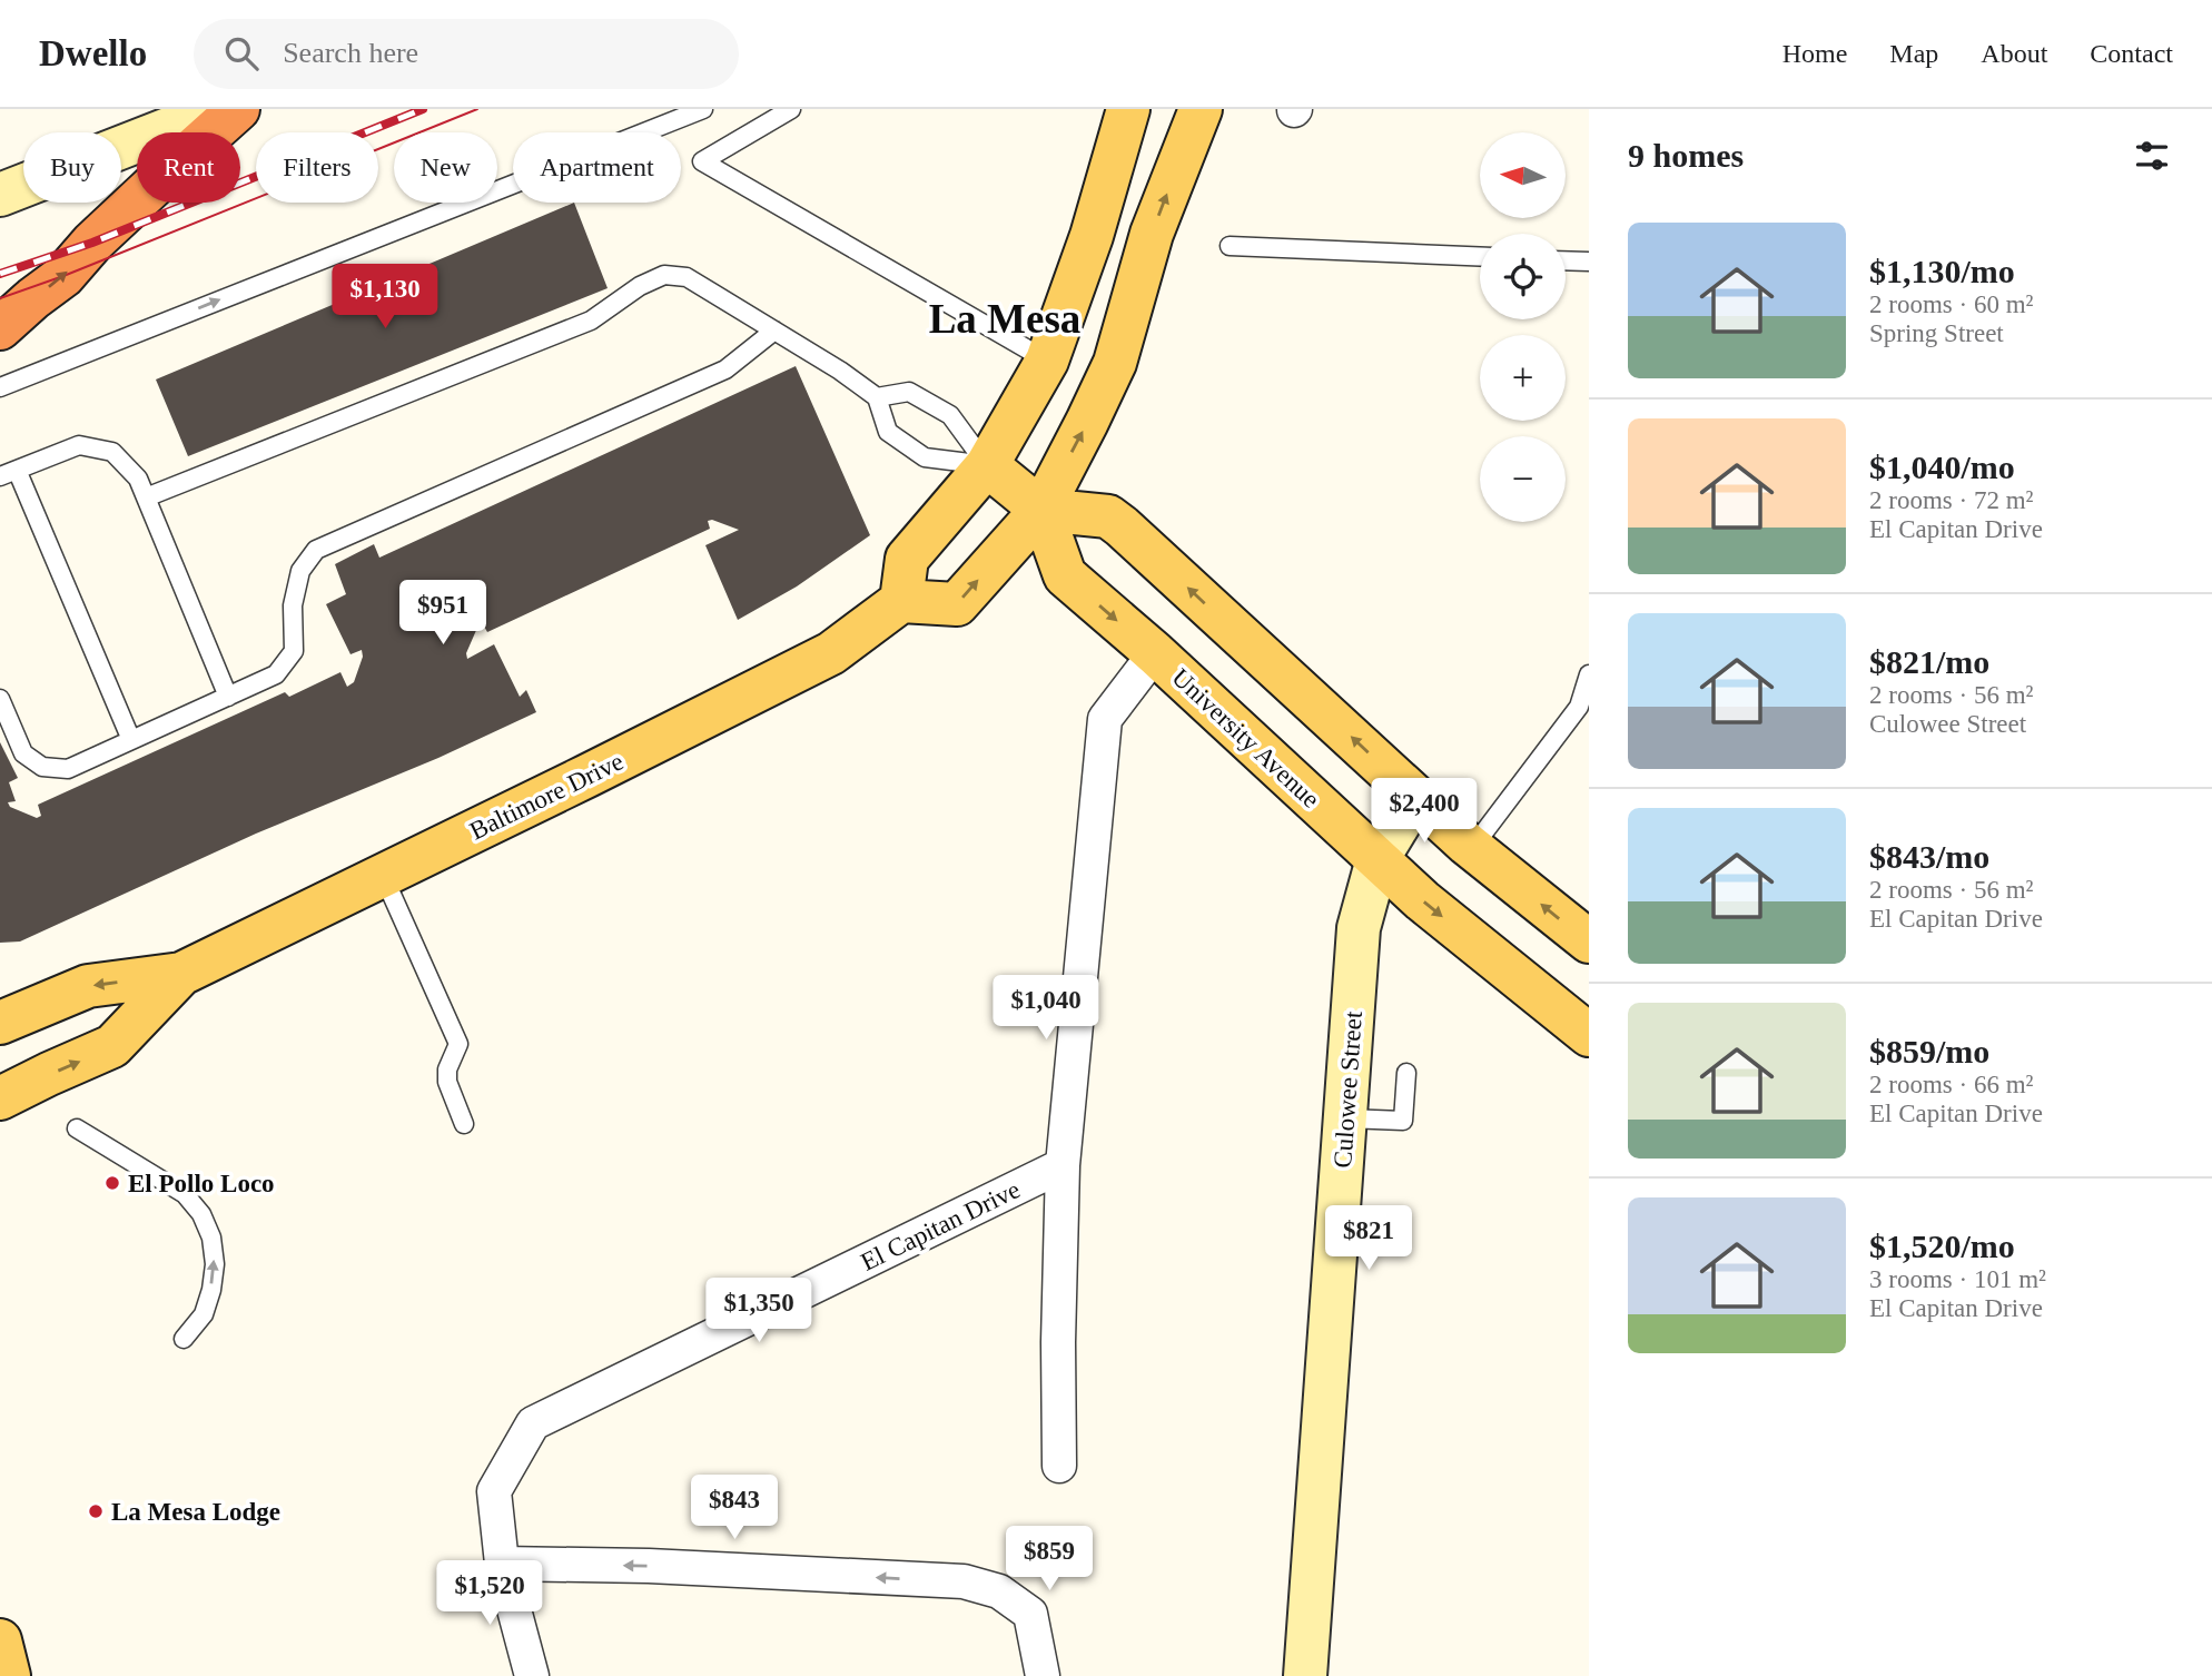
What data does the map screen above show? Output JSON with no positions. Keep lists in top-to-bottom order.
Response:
{
  "streets": {
    "main road": ["University Avenue", "Baltimore Drive"],
    "street": ["Culowee Street", "El Capitan Drive"]
  },
  "crossings": [
    ["University Avenue", "Culowee Street"],
    ["University Avenue", "El Capitan Drive"]
  ],
  "districts": ["La Mesa"],
  "places": ["El Pollo Loco", "La Mesa Lodge"],
  "north": "left",
  "page": {
    "header": "Dwello",
    "search": "Search here",
    "nav": [
      "Home",
      "Map",
      "About",
      "Contact"
    ],
    "heading": "9 homes",
    "map_buttons": ["+", "−"],
    "chip": [
      "Buy",
      "Rent",
      "Filters",
      "New",
      "Apartment"
    ],
    "list": [
      {
        "name": "$1,130/mo",
        "note": "2 rooms · 60 m² · Spring Street"
      },
      {
        "name": "$1,040/mo",
        "note": "2 rooms · 72 m² · El Capitan Drive"
      },
      {
        "name": "$821/mo",
        "note": "2 rooms · 56 m² · Culowee Street"
      },
      {
        "name": "$843/mo",
        "note": "2 rooms · 56 m² · El Capitan Drive"
      },
      {
        "name": "$859/mo",
        "note": "2 rooms · 66 m² · El Capitan Drive"
      },
      {
        "name": "$1,520/mo",
        "note": "3 rooms · 101 m² · El Capitan Drive"
      }
    ],
    "price": [
      "$1,130",
      "$951",
      "$2,400",
      "$1,040",
      "$821",
      "$1,350",
      "$843",
      "$859",
      "$1,520"
    ]
  }
}
